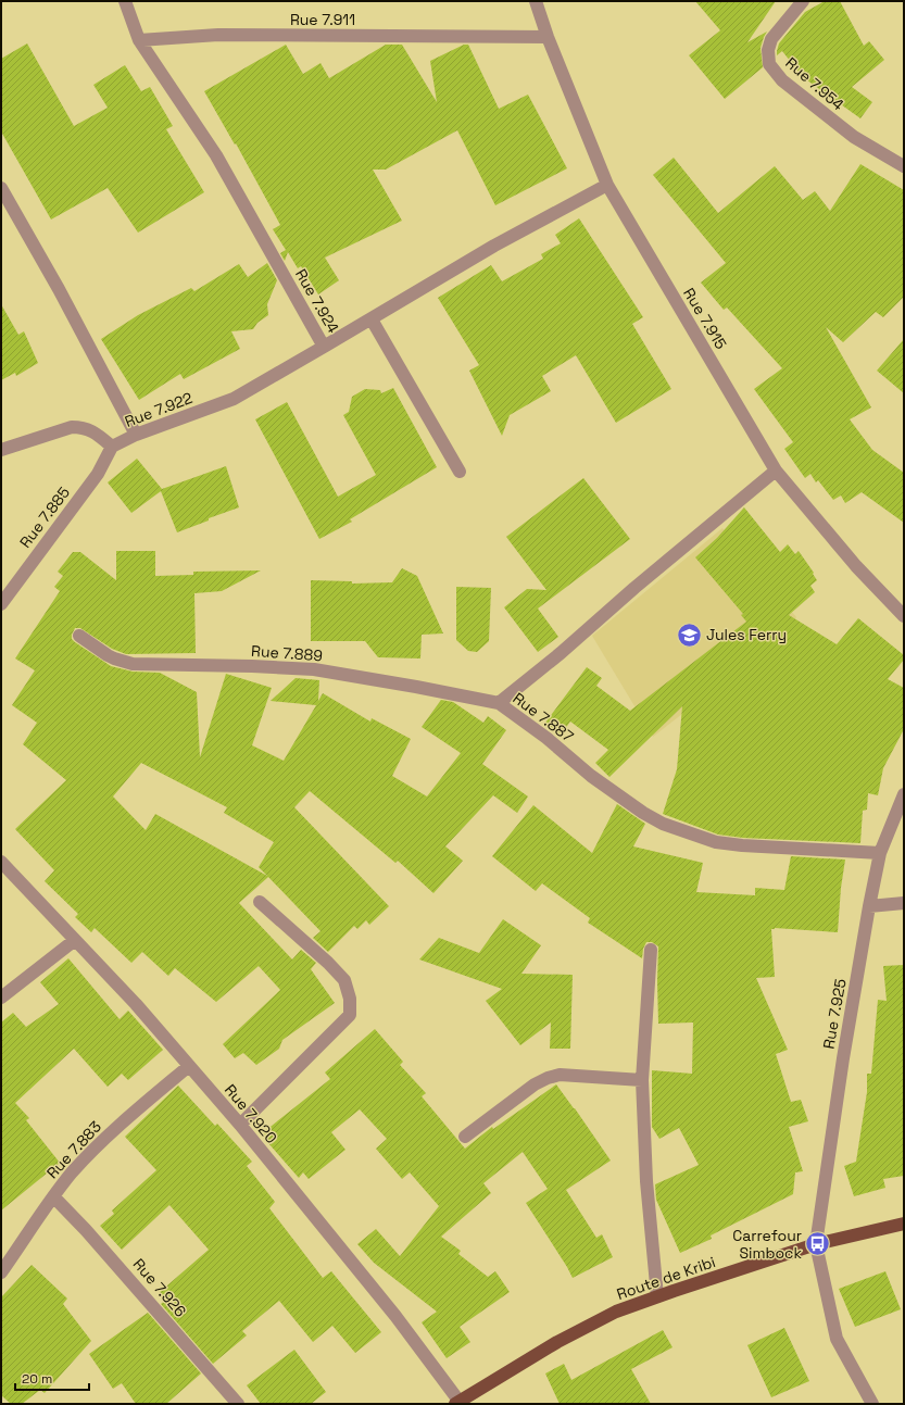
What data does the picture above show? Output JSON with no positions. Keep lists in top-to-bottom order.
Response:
{
  "streets": {
    "main road": ["Route de Kribi"],
    "street": [
      "Rue 7.911",
      "Rue 7.954",
      "Rue 7.924",
      "Rue 7.915",
      "Rue 7.922",
      "Rue 7.885",
      "Rue 7.889",
      "Rue 7.887",
      "Rue 7.925",
      "Rue 7.920",
      "Rue 7.883",
      "Rue 7.926"
    ]
  },
  "crossings": [
    ["Rue 7.911", "Rue 7.924"],
    ["Rue 7.911", "Rue 7.915"],
    ["Rue 7.924", "Rue 7.915"],
    ["Rue 7.924", "Rue 7.922"],
    ["Rue 7.915", "Rue 7.887"],
    ["Rue 7.922", "Rue 7.885"],
    ["Rue 7.889", "Rue 7.887"],
    ["Rue 7.887", "Rue 7.925"],
    ["Rue 7.925", "Route de Kribi"],
    ["Rue 7.920", "Rue 7.883"],
    ["Rue 7.920", "Route de Kribi"],
    ["Rue 7.883", "Rue 7.926"]
  ],
  "places": {
    "school or university": ["Jules Ferry"],
    "bus stop": ["Carrefour Simbock"]
  },
  "scale_bar": "20 m"
}
